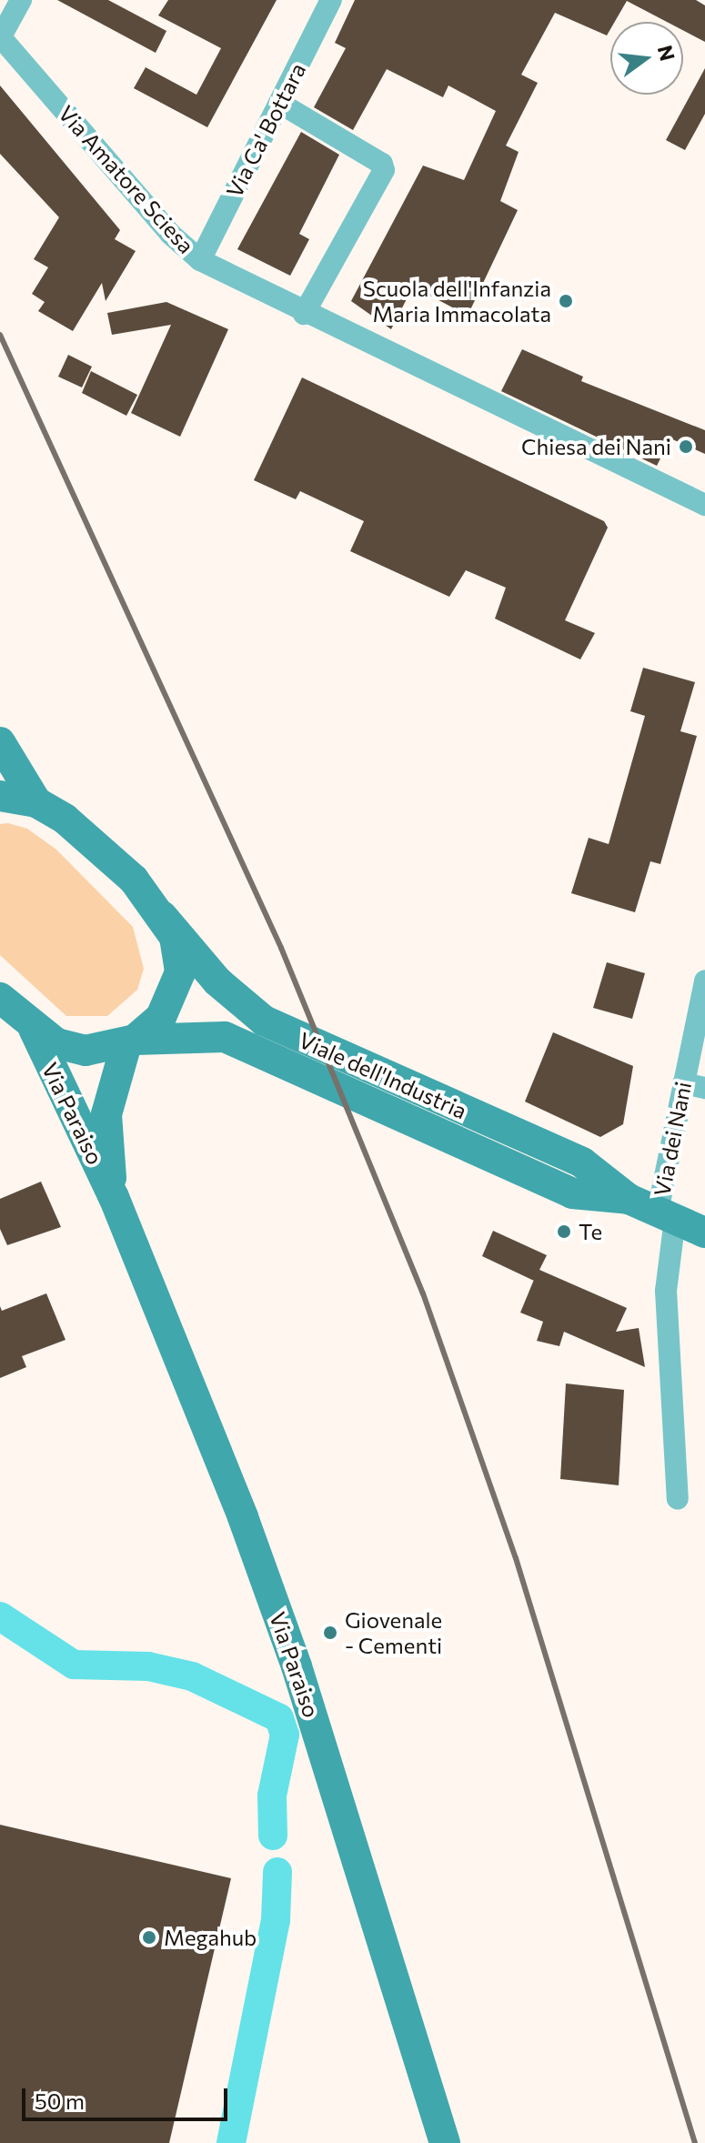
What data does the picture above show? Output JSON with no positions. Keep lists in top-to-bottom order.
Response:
{
  "streets": {
    "main road": ["Viale dell'Industria", "Via Paraiso"],
    "street": ["Via Ca' Bottara", "Via Amatore Sciesa", "Via dei Nani"]
  },
  "crossings": [
    ["Via Ca' Bottara", "Via Amatore Sciesa"],
    ["Viale dell'Industria", "Via Paraiso"],
    ["Viale dell'Industria", "Via dei Nani"]
  ],
  "places": [
    "Scuola dell'Infanzia Maria Immacolata",
    "Chiesa dei Nani",
    "Te",
    "Giovenale - Cementi",
    "Megahub"
  ],
  "scale_bar": "50 m",
  "north": "right"
}
